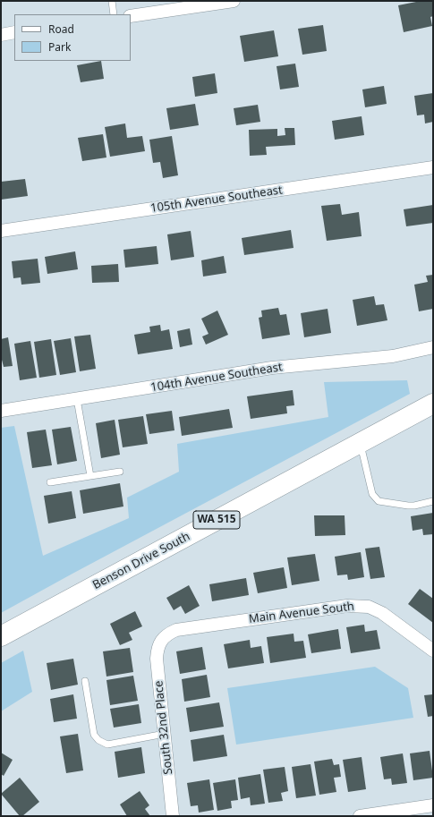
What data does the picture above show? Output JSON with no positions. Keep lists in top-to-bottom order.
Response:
{
  "streets": {
    "main road": ["WA 515", "Benson Drive South"],
    "street": [
      "105th Avenue Southeast",
      "104th Avenue Southeast",
      "Main Avenue South",
      "South 32nd Place"
    ]
  },
  "crossings": [
    ["Main Avenue South", "South 32nd Place"]
  ],
  "legend": ["Road", "Park"]
}
